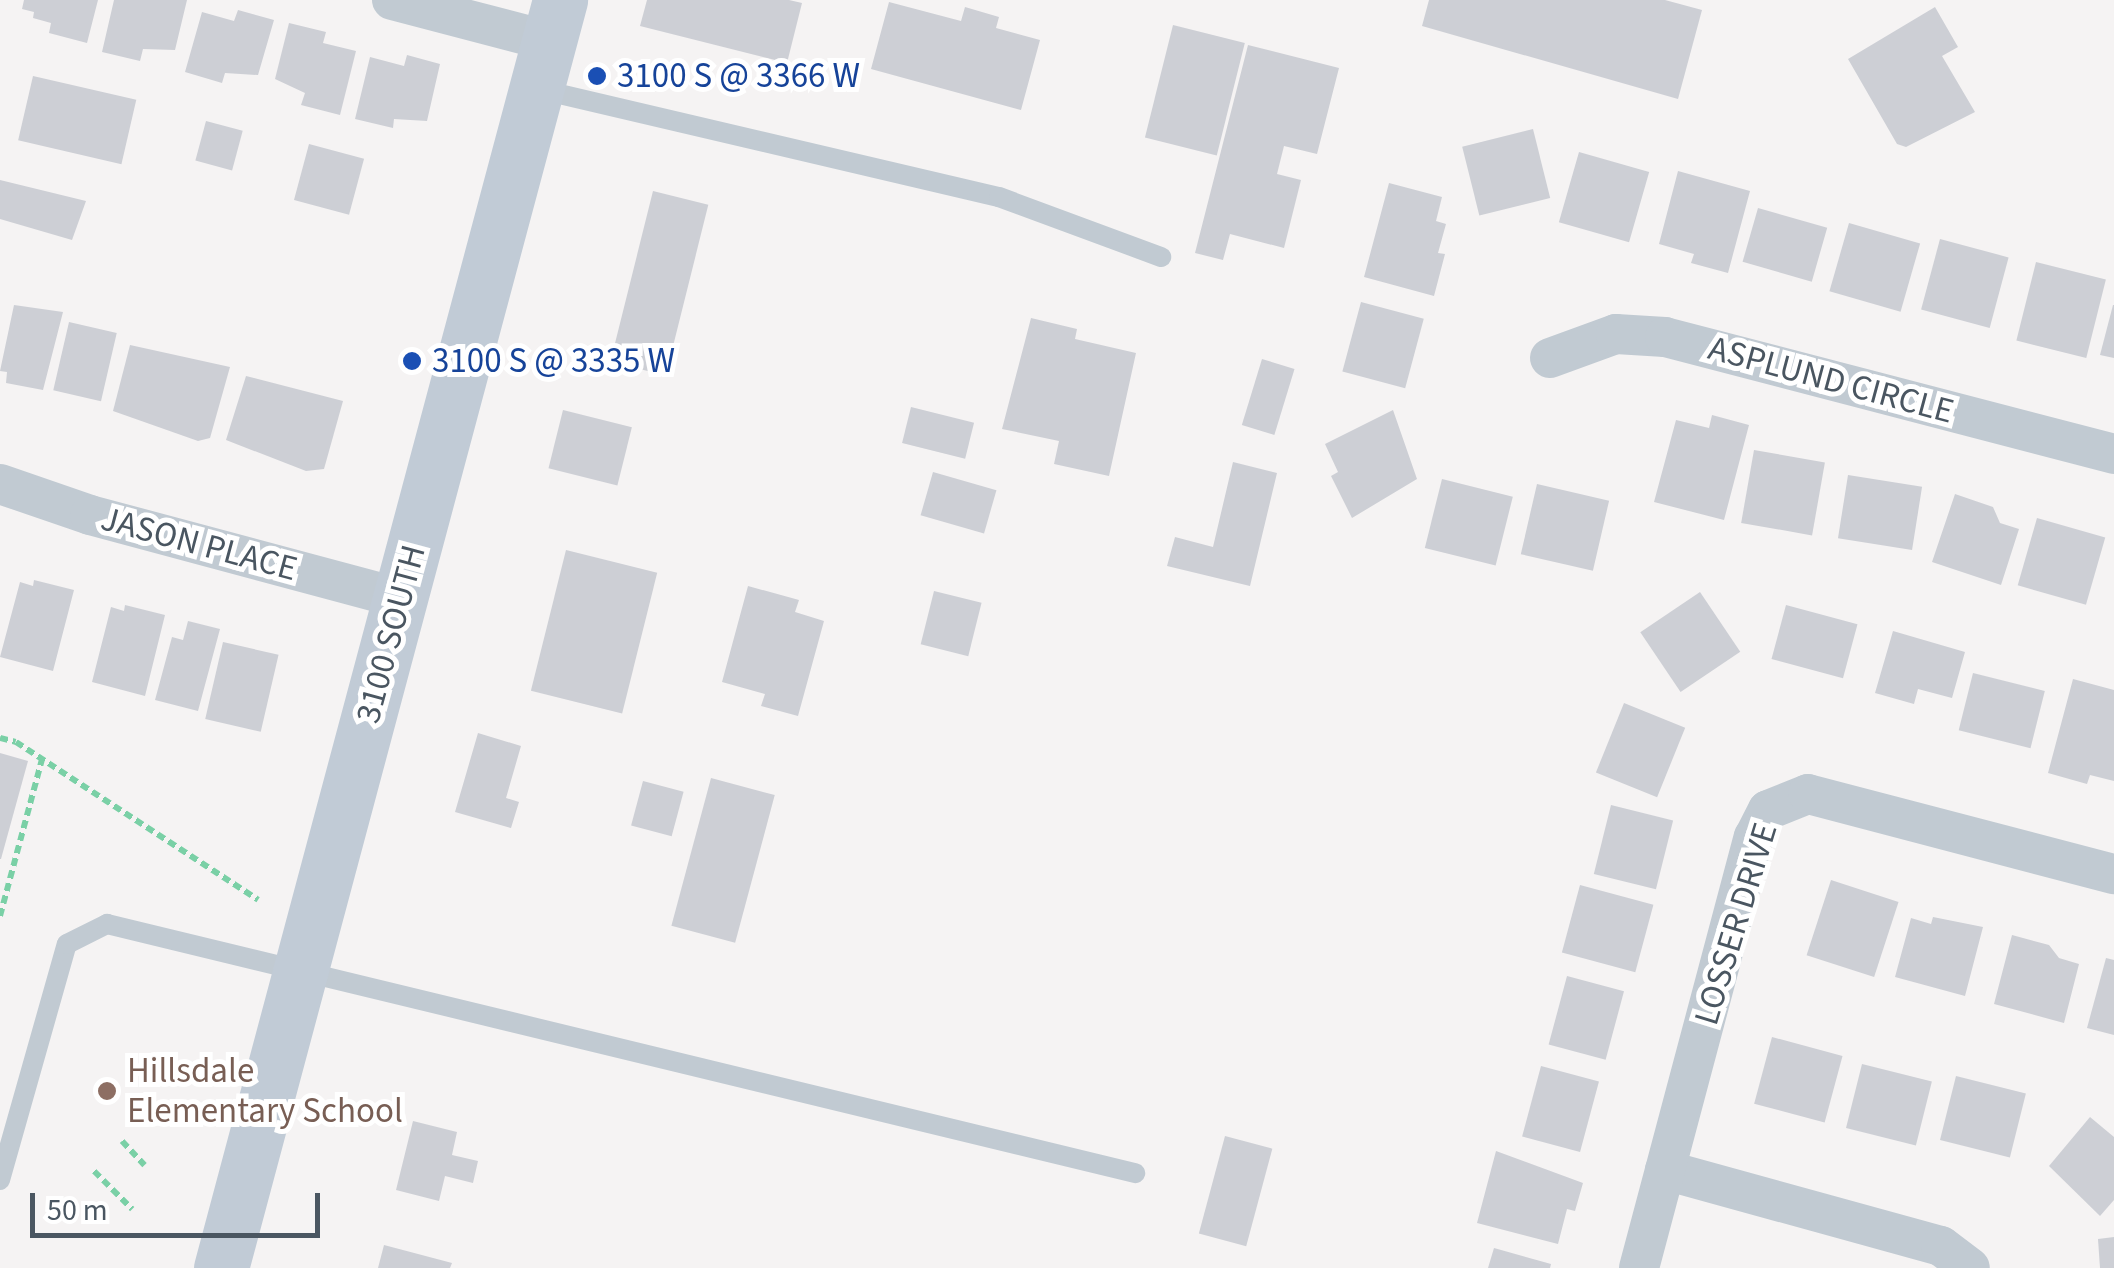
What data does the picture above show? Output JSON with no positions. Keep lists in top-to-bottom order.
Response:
{
  "streets": {
    "main road": ["3100 SOUTH"],
    "street": ["ASPLUND CIRCLE", "JASON PLACE", "LOSSER DRIVE"]
  },
  "crossings": [
    ["JASON PLACE", "3100 SOUTH"]
  ],
  "places": ["3100 S @ 3366 W", "3100 S @ 3335 W", "Hillsdale Elementary School"],
  "scale_bar": "50 m"
}
